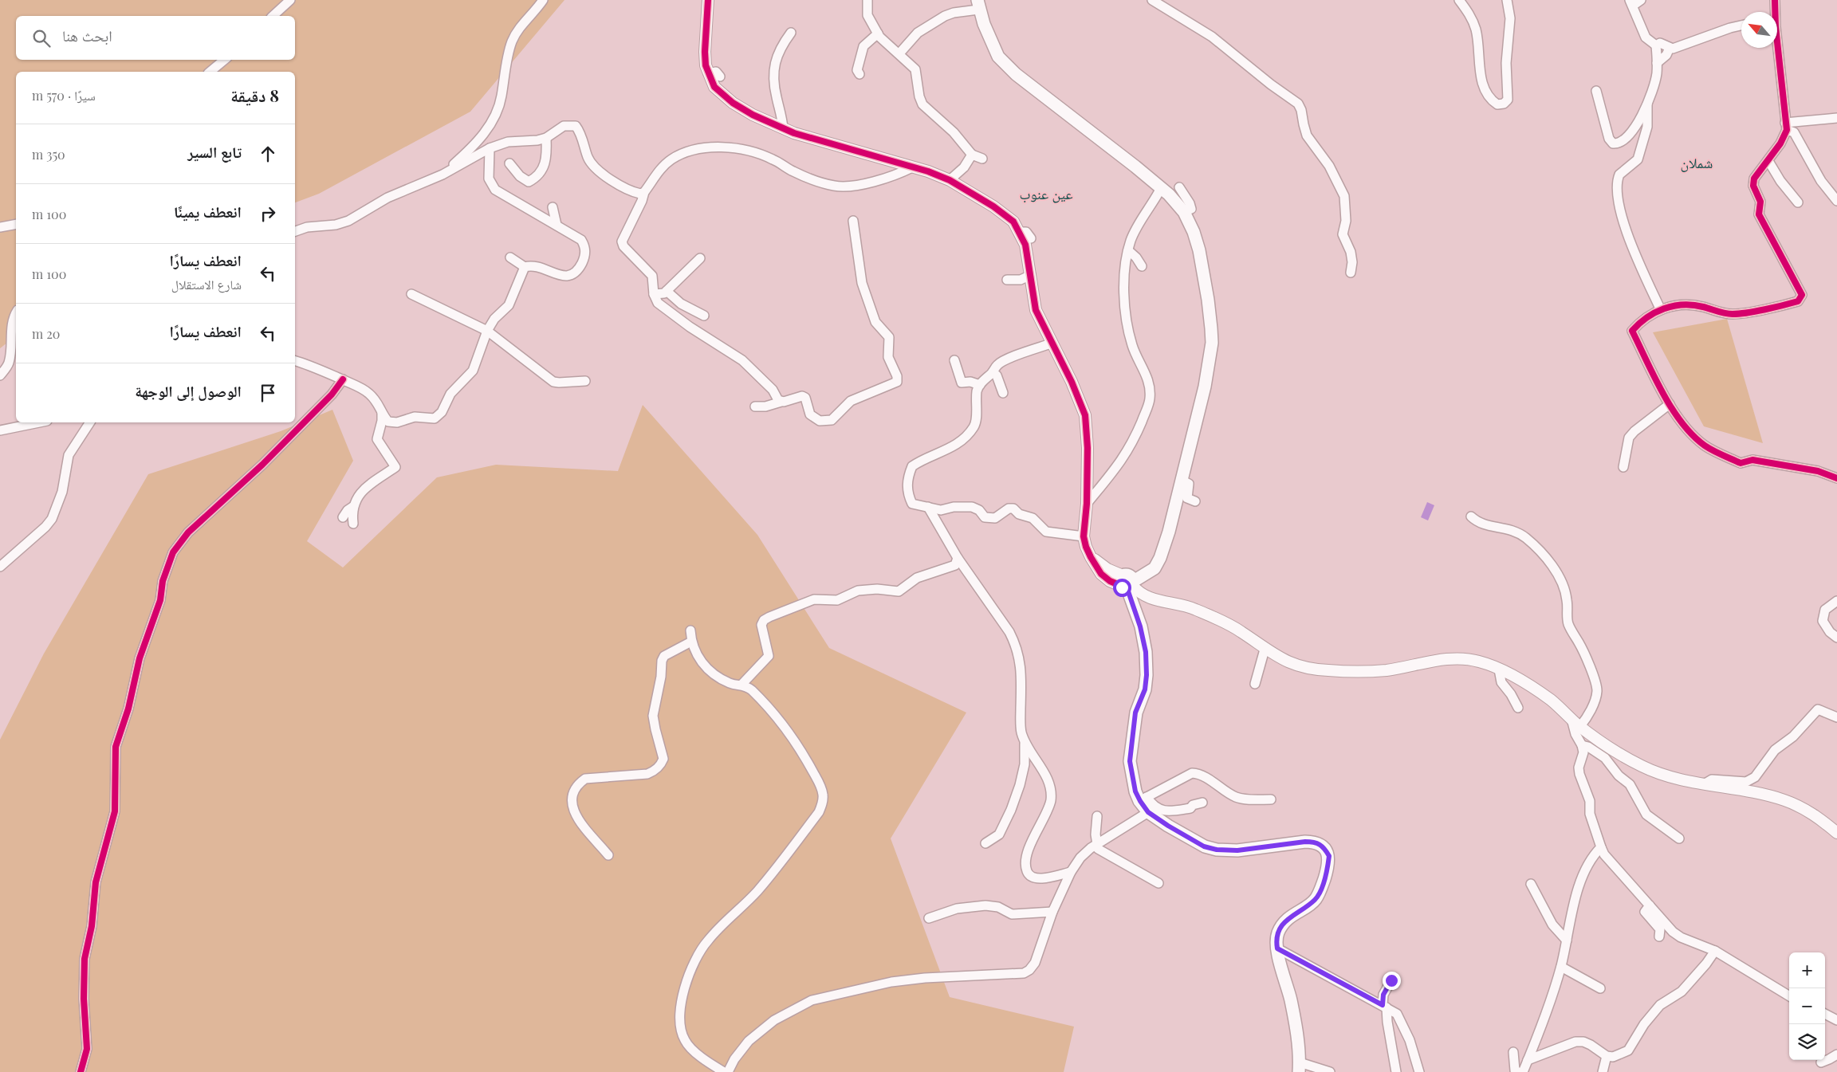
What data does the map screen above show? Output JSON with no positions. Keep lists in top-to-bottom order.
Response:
{
  "districts": ["شملان", "عين عنوب"],
  "north": "top left",
  "page": {
    "search": "ابحث هنا",
    "heading": ["8 دقيقة", "سيرًا · 570 m"],
    "list": [
      ["تابع السير", "350 m"],
      ["انعطف يمينًا", "100 m"],
      ["انعطف يسارًا", "شارع الاستقلال", "100 m"],
      ["انعطف يسارًا", "20 m"],
      "الوصول إلى الوجهة"
    ],
    "map_buttons": ["+", "−"]
  }
}
